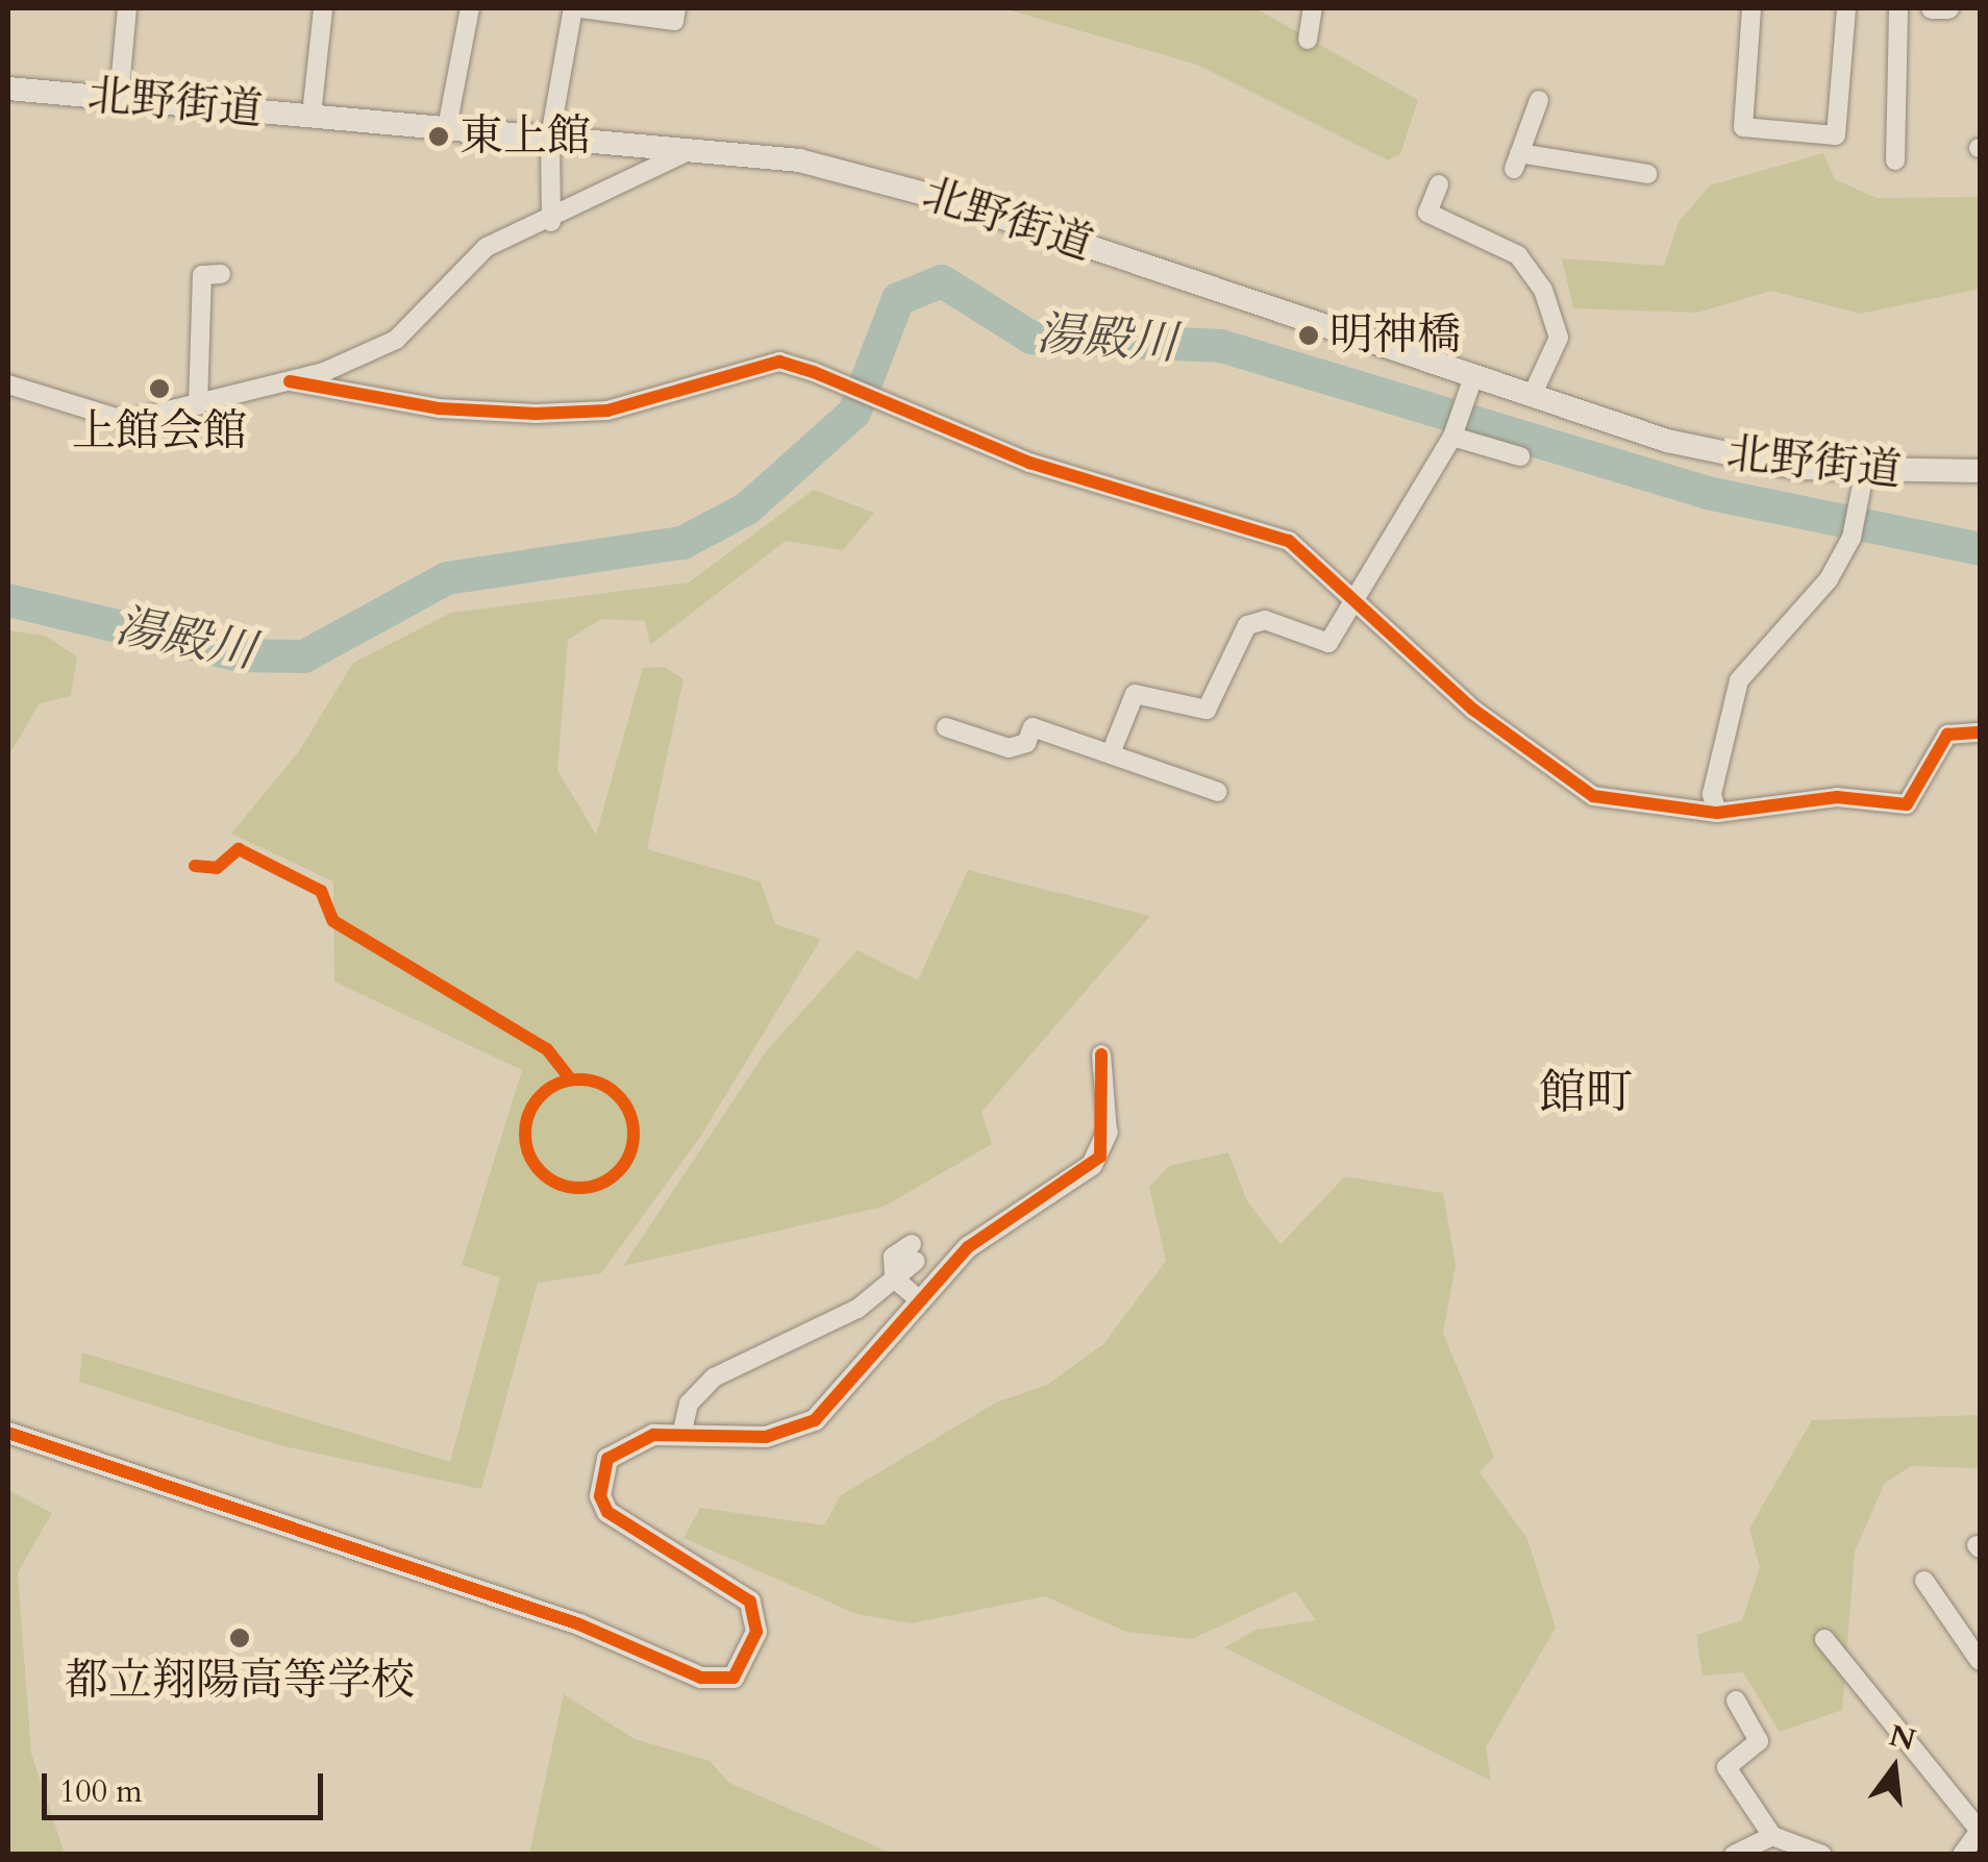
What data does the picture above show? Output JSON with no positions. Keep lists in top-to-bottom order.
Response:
{
  "streets": {
    "main road": ["北野街道"]
  },
  "districts": ["館町"],
  "water": ["湯殿川"],
  "places": [
    "東上館",
    "明神橋",
    "上館会館",
    "都立翔陽高等学校"
  ],
  "scale_bar": "100 m",
  "north": "top"
}
